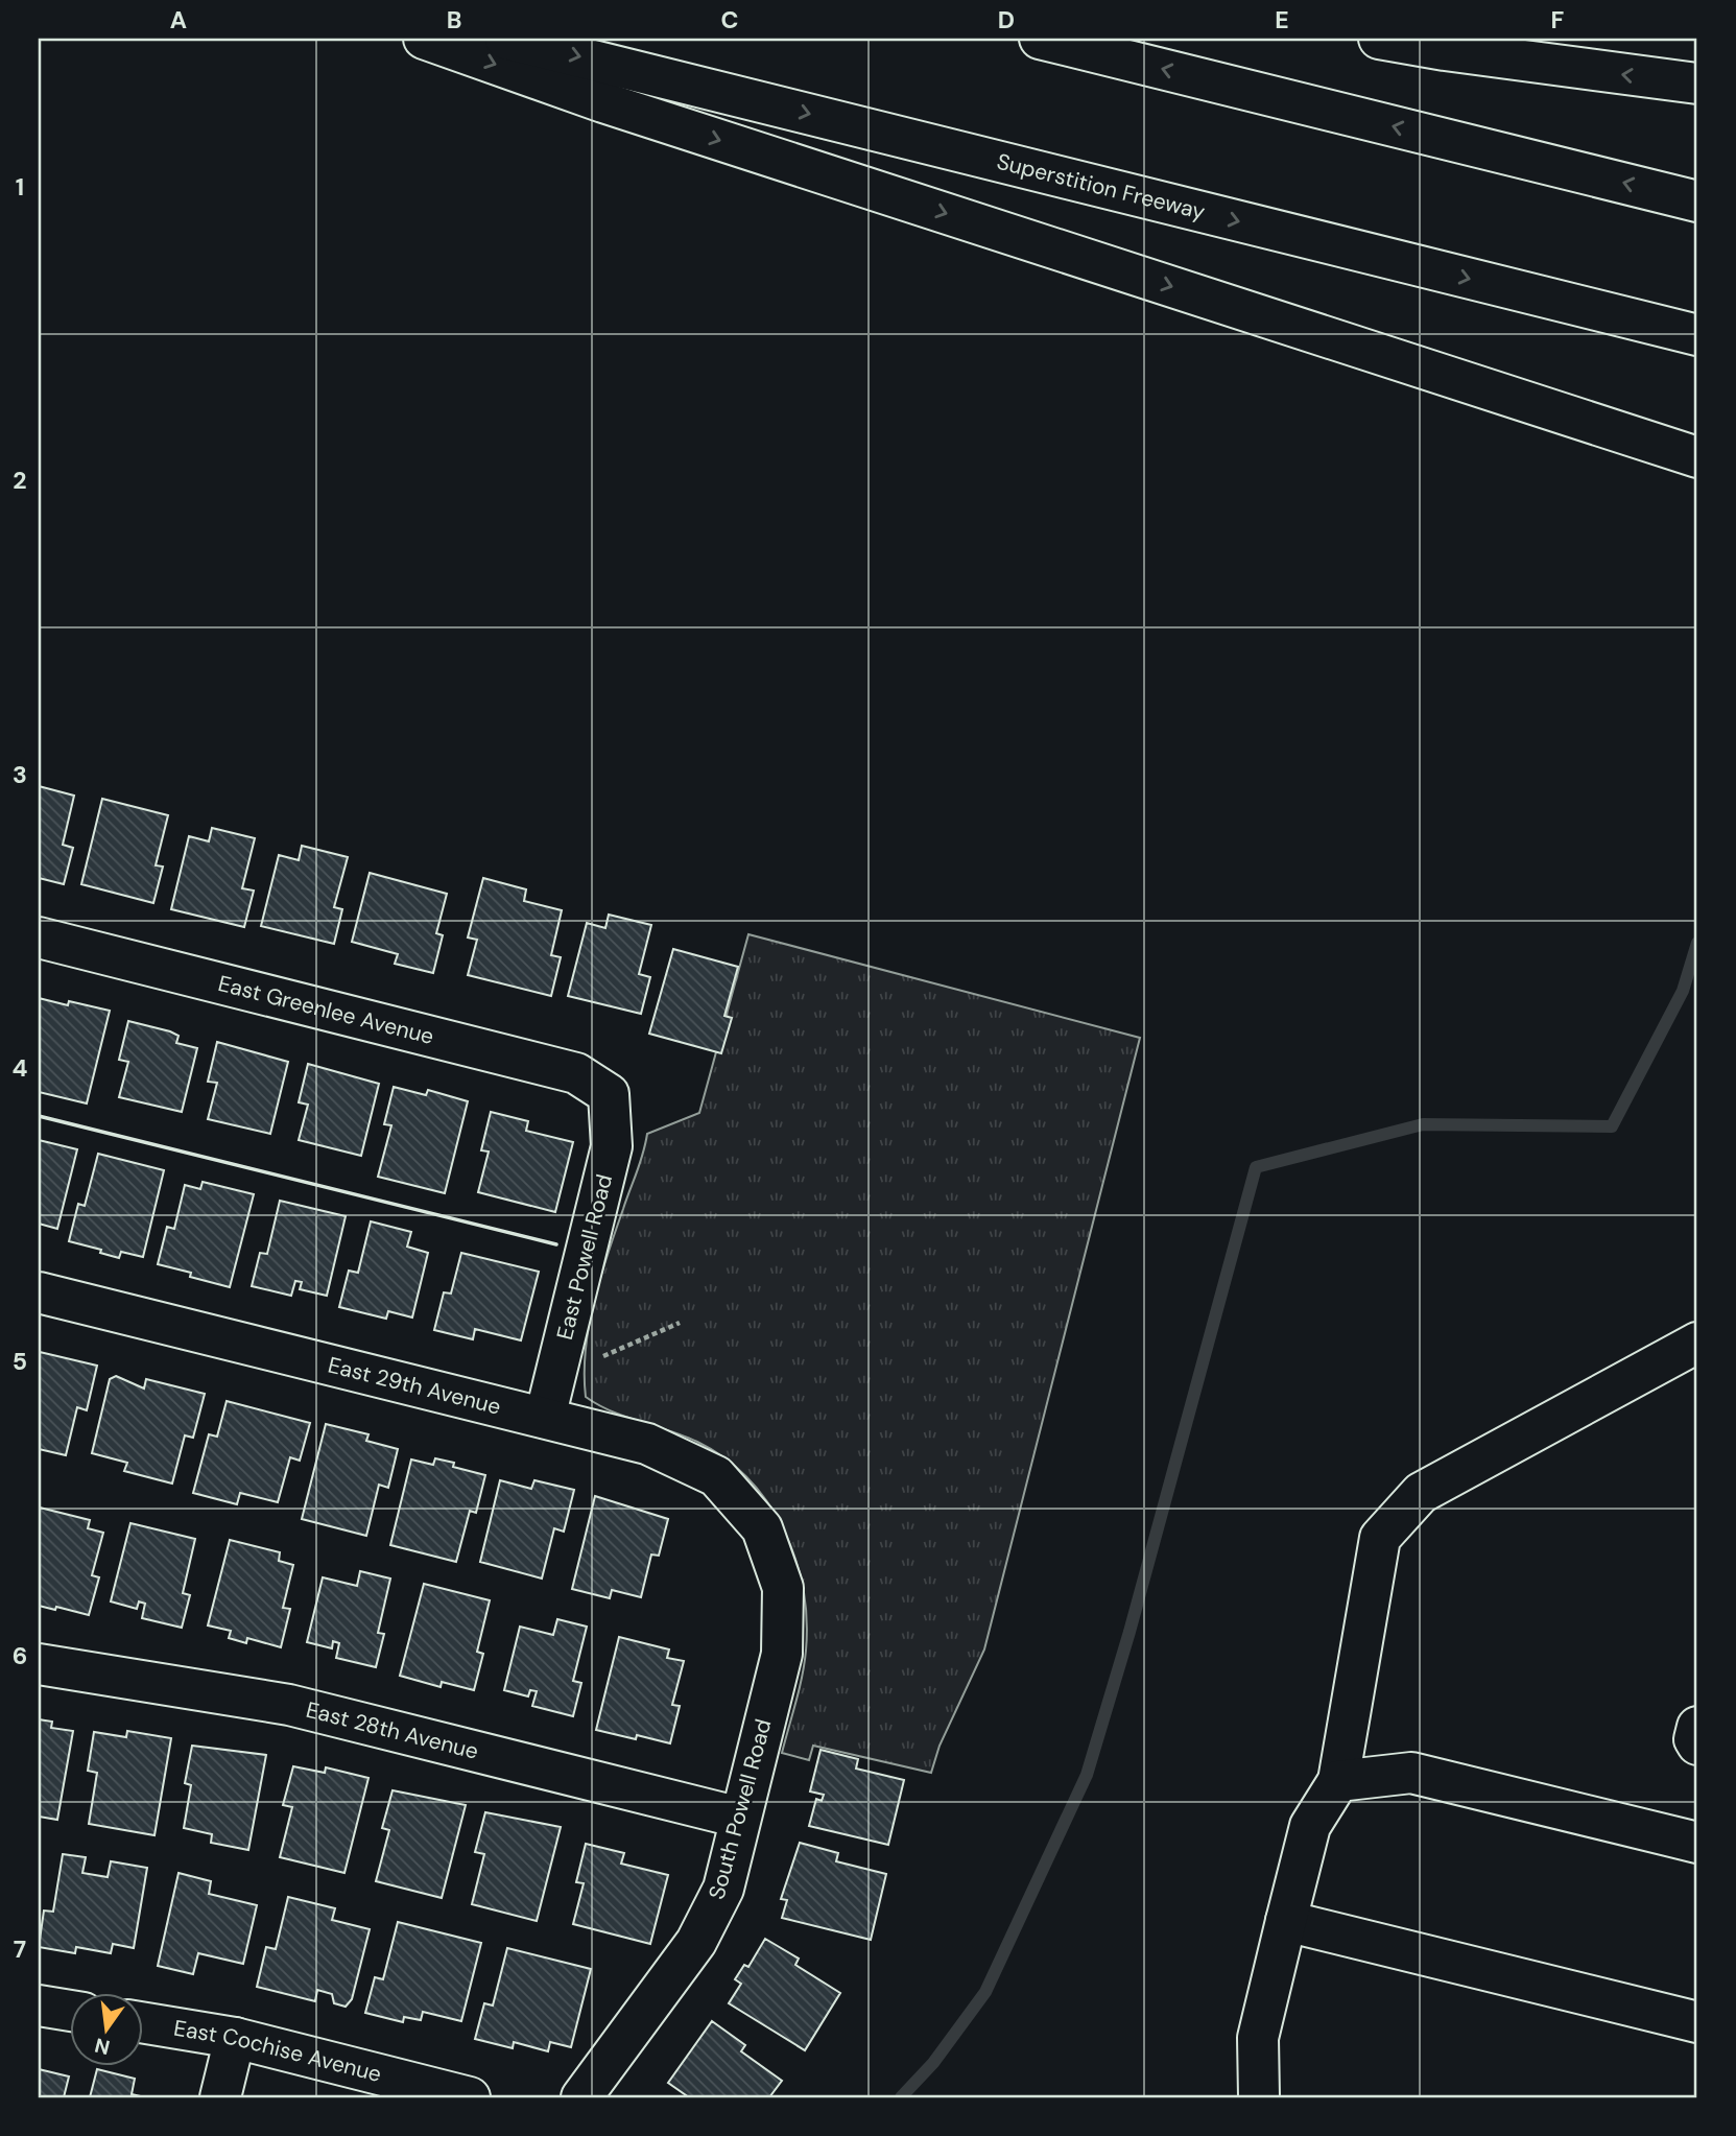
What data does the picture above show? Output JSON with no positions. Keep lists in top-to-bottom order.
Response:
{
  "streets": {
    "main road": [
      "Superstition Freeway",
      "East Greenlee Avenue",
      "East Powell Road",
      "East 29th Avenue",
      "East 28th Avenue",
      "South Powell Road",
      "East Cochise Avenue"
    ]
  },
  "crossings": [
    ["East Greenlee Avenue", "East Powell Road"],
    ["East Powell Road", "East 29th Avenue"],
    ["East 29th Avenue", "South Powell Road"],
    ["East 28th Avenue", "South Powell Road"]
  ],
  "north": "bottom",
  "grid": {
    "columns": [
      "A",
      "B",
      "C",
      "D",
      "E",
      "F"
    ],
    "rows": [
      "1",
      "2",
      "3",
      "4",
      "5",
      "6",
      "7"
    ]
  }
}
